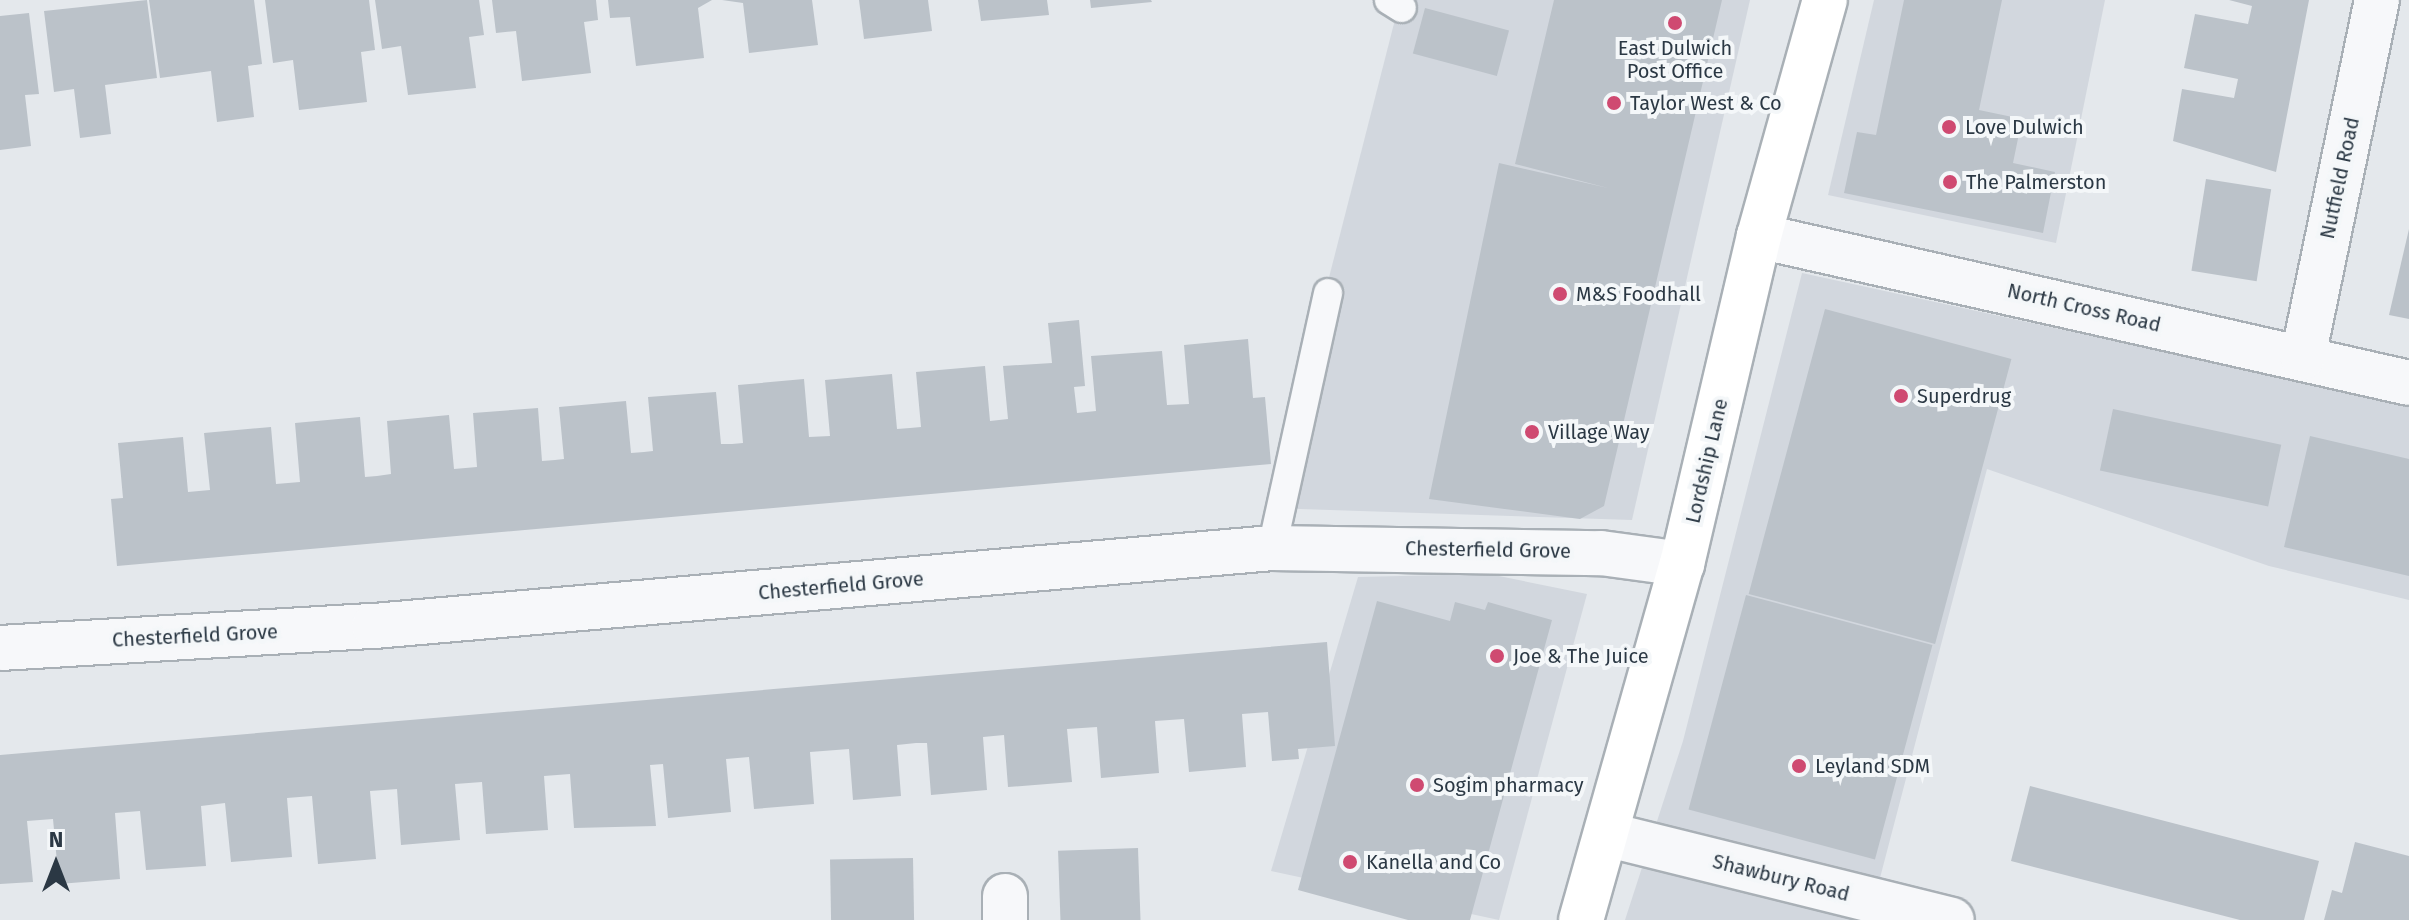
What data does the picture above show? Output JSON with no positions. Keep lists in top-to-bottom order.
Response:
{
  "streets": {
    "main road": ["Lordship Lane"],
    "street": [
      "Nutfield Road",
      "North Cross Road",
      "Chesterfield Grove",
      "Shawbury Road"
    ]
  },
  "crossings": [
    ["Nutfield Road", "North Cross Road"],
    ["North Cross Road", "Lordship Lane"],
    ["Lordship Lane", "Chesterfield Grove"],
    ["Lordship Lane", "Shawbury Road"]
  ],
  "places": [
    "East Dulwich Post Office",
    "Taylor West & Co",
    "Love Dulwich",
    "The Palmerston",
    "M&S Foodhall",
    "Superdrug",
    "Village Way",
    "Joe & The Juice",
    "Leyland SDM",
    "Sogim pharmacy",
    "Kanella and Co"
  ],
  "north": "top"
}
